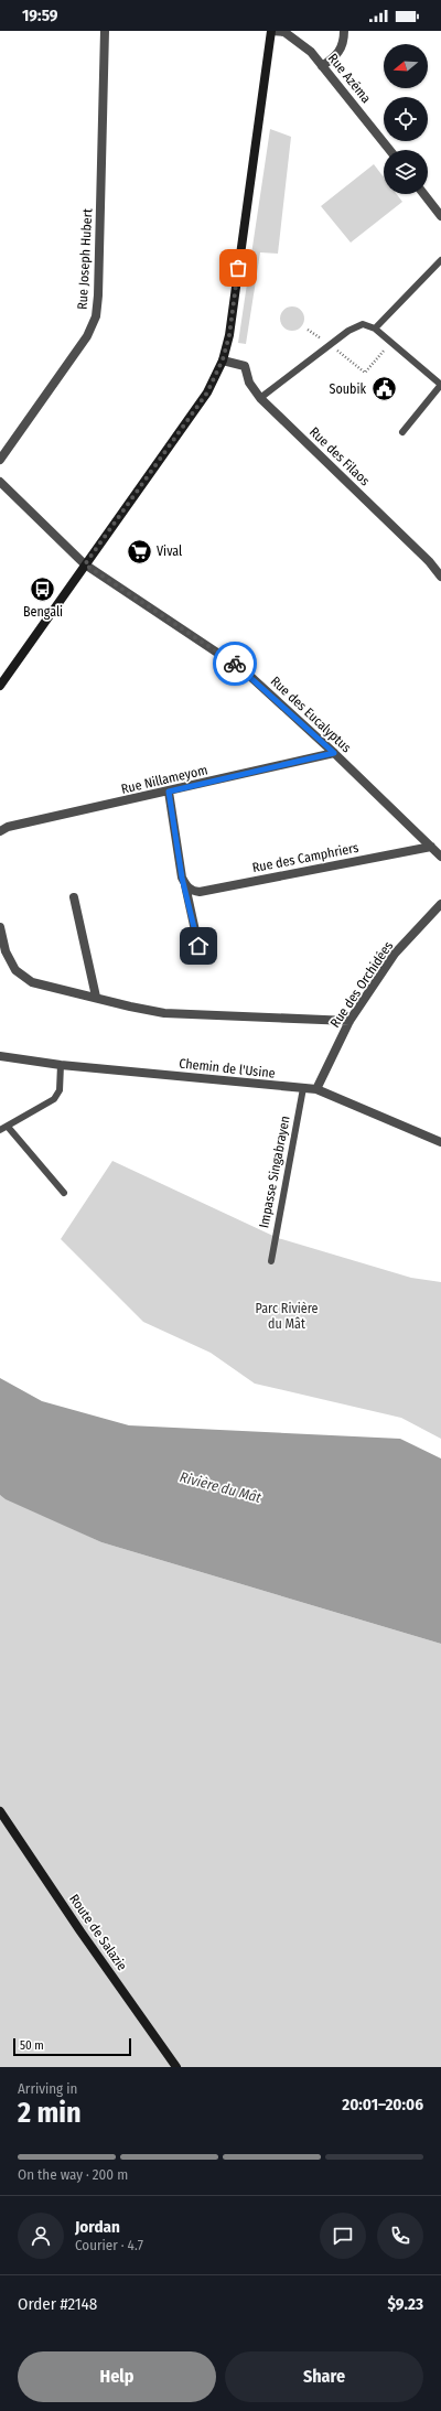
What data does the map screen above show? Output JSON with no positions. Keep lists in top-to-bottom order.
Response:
{
  "streets": {
    "main road": ["Route de Salazie"],
    "street": [
      "Rue Azéma",
      "Rue Joseph Hubert",
      "Rue des Filaos",
      "Rue des Eucalyptus",
      "Rue Nillameyom",
      "Rue des Camphriers",
      "Rue des Orchidées",
      "Chemin de l'Usine"
    ],
    "lane": ["Impasse Singabrayen"]
  },
  "crossings": [
    ["Rue des Eucalyptus", "Rue Nillameyom"],
    ["Rue des Eucalyptus", "Rue des Camphriers"],
    ["Rue des Orchidées", "Chemin de l'Usine"],
    ["Chemin de l'Usine", "Impasse Singabrayen"]
  ],
  "water": ["Rivière du Mât"],
  "parks": ["Parc Rivière du Mât"],
  "places": {
    "public building": ["Soubik"],
    "supermarket": ["Vival"],
    "bus stop": ["Bengali"]
  },
  "scale_bar": "50 m",
  "north": "left",
  "page": {
    "status": "19:59",
    "scale": "50 m",
    "heading": ["2 min", "Arriving in", "20:01–20:06"],
    "panel": [
      "Jordan",
      "Courier · 4.7",
      "Order #2148",
      "$9.23"
    ],
    "bar": "On the way · 200 m",
    "buttons": ["Help", "Share"]
  }
}
